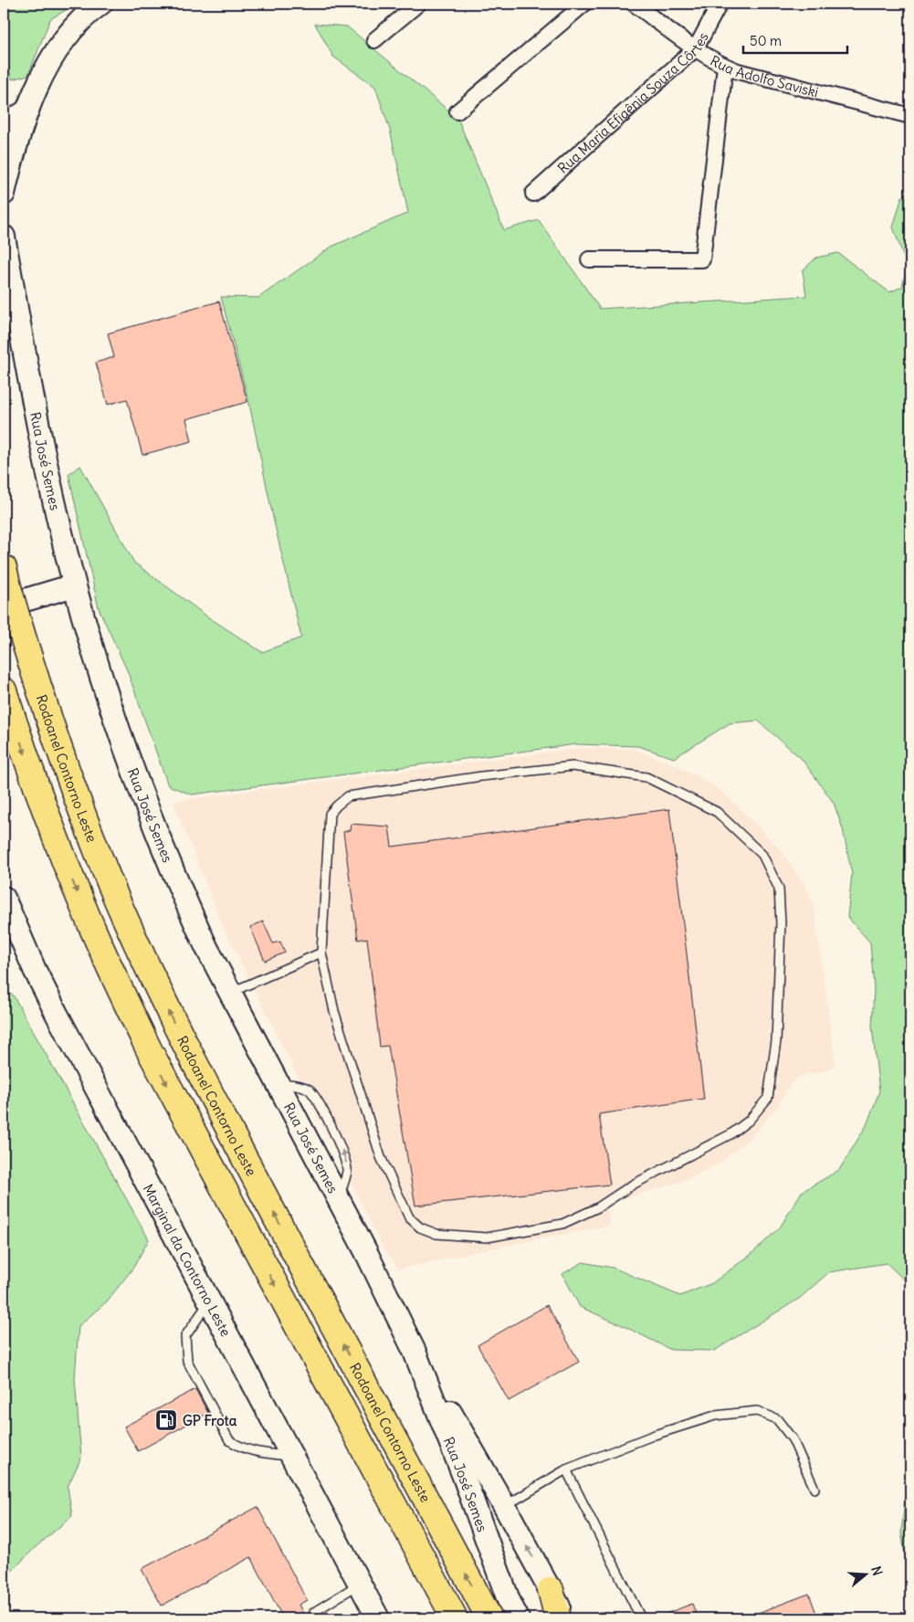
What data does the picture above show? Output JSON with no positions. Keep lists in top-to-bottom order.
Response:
{
  "streets": {
    "highway": ["Rodoanel Contorno Leste"],
    "main road": ["Rua José Semes", "Marginal da Contorno Leste"],
    "street": ["Rua Adolfo Saviski", "Rua Maria Efigênia Souza Côrtes"]
  },
  "crossings": [
    ["Rua Adolfo Saviski", "Rua Maria Efigênia Souza Côrtes"]
  ],
  "places": {
    "fuel station": ["GP Frota"]
  },
  "scale_bar": "50 m",
  "north": "right"
}
